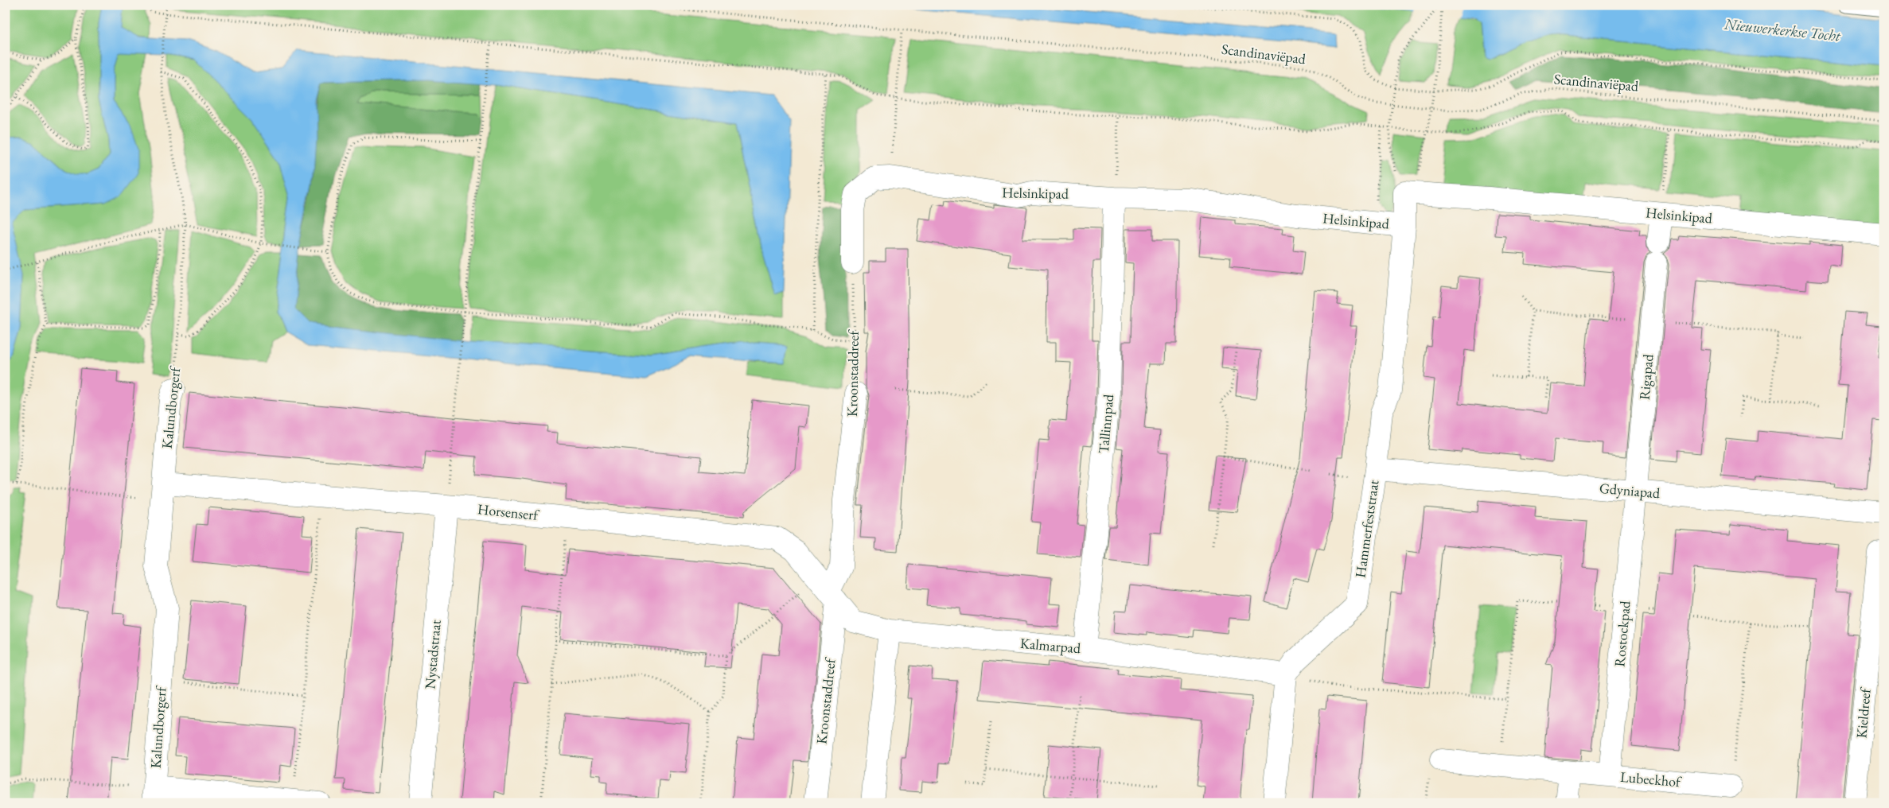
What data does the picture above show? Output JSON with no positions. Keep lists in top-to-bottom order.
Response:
{
  "streets": {
    "street": [
      "Helsinkipad",
      "Kroonstaddreef",
      "Rigapad",
      "Kalundborgerf",
      "Tallinnpad",
      "Gdyniapad",
      "Horsenserf",
      "Hammerfeststraat",
      "Rostockpad",
      "Kalmarpad",
      "Nystadstraat",
      "Kieldreef",
      "Lubeckhof"
    ],
    "path": ["Scandinaviëpad"]
  },
  "crossings": [
    ["Helsinkipad", "Rigapad"],
    ["Helsinkipad", "Tallinnpad"],
    ["Helsinkipad", "Hammerfeststraat"],
    ["Kroonstaddreef", "Horsenserf"],
    ["Kroonstaddreef", "Kalmarpad"],
    ["Rigapad", "Gdyniapad"],
    ["Rigapad", "Rostockpad"],
    ["Kalundborgerf", "Horsenserf"],
    ["Tallinnpad", "Kalmarpad"],
    ["Gdyniapad", "Hammerfeststraat"],
    ["Gdyniapad", "Rostockpad"],
    ["Horsenserf", "Kalmarpad"],
    ["Horsenserf", "Nystadstraat"],
    ["Hammerfeststraat", "Kalmarpad"],
    ["Rostockpad", "Lubeckhof"]
  ],
  "water": ["Nieuwerkerkse Tocht"]
}
